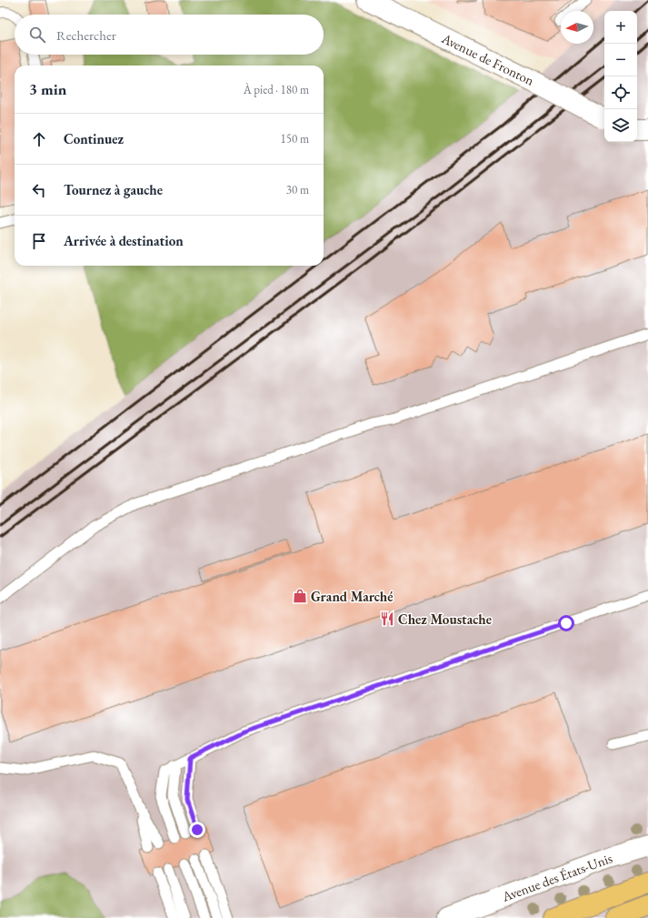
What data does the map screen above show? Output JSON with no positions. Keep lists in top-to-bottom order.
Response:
{
  "streets": {
    "street": ["Avenue de Fronton", "Avenue des États-Unis"]
  },
  "places": {
    "shop": ["Grand Marché"],
    "restaurant": ["Chez Moustache"]
  },
  "north": "left",
  "page": {
    "map_buttons": ["+", "−"],
    "search": "Rechercher",
    "heading": ["3 min", "À pied · 180 m"],
    "list": [
      ["Continuez", "150 m"],
      ["Tournez à gauche", "30 m"],
      "Arrivée à destination"
    ]
  }
}
